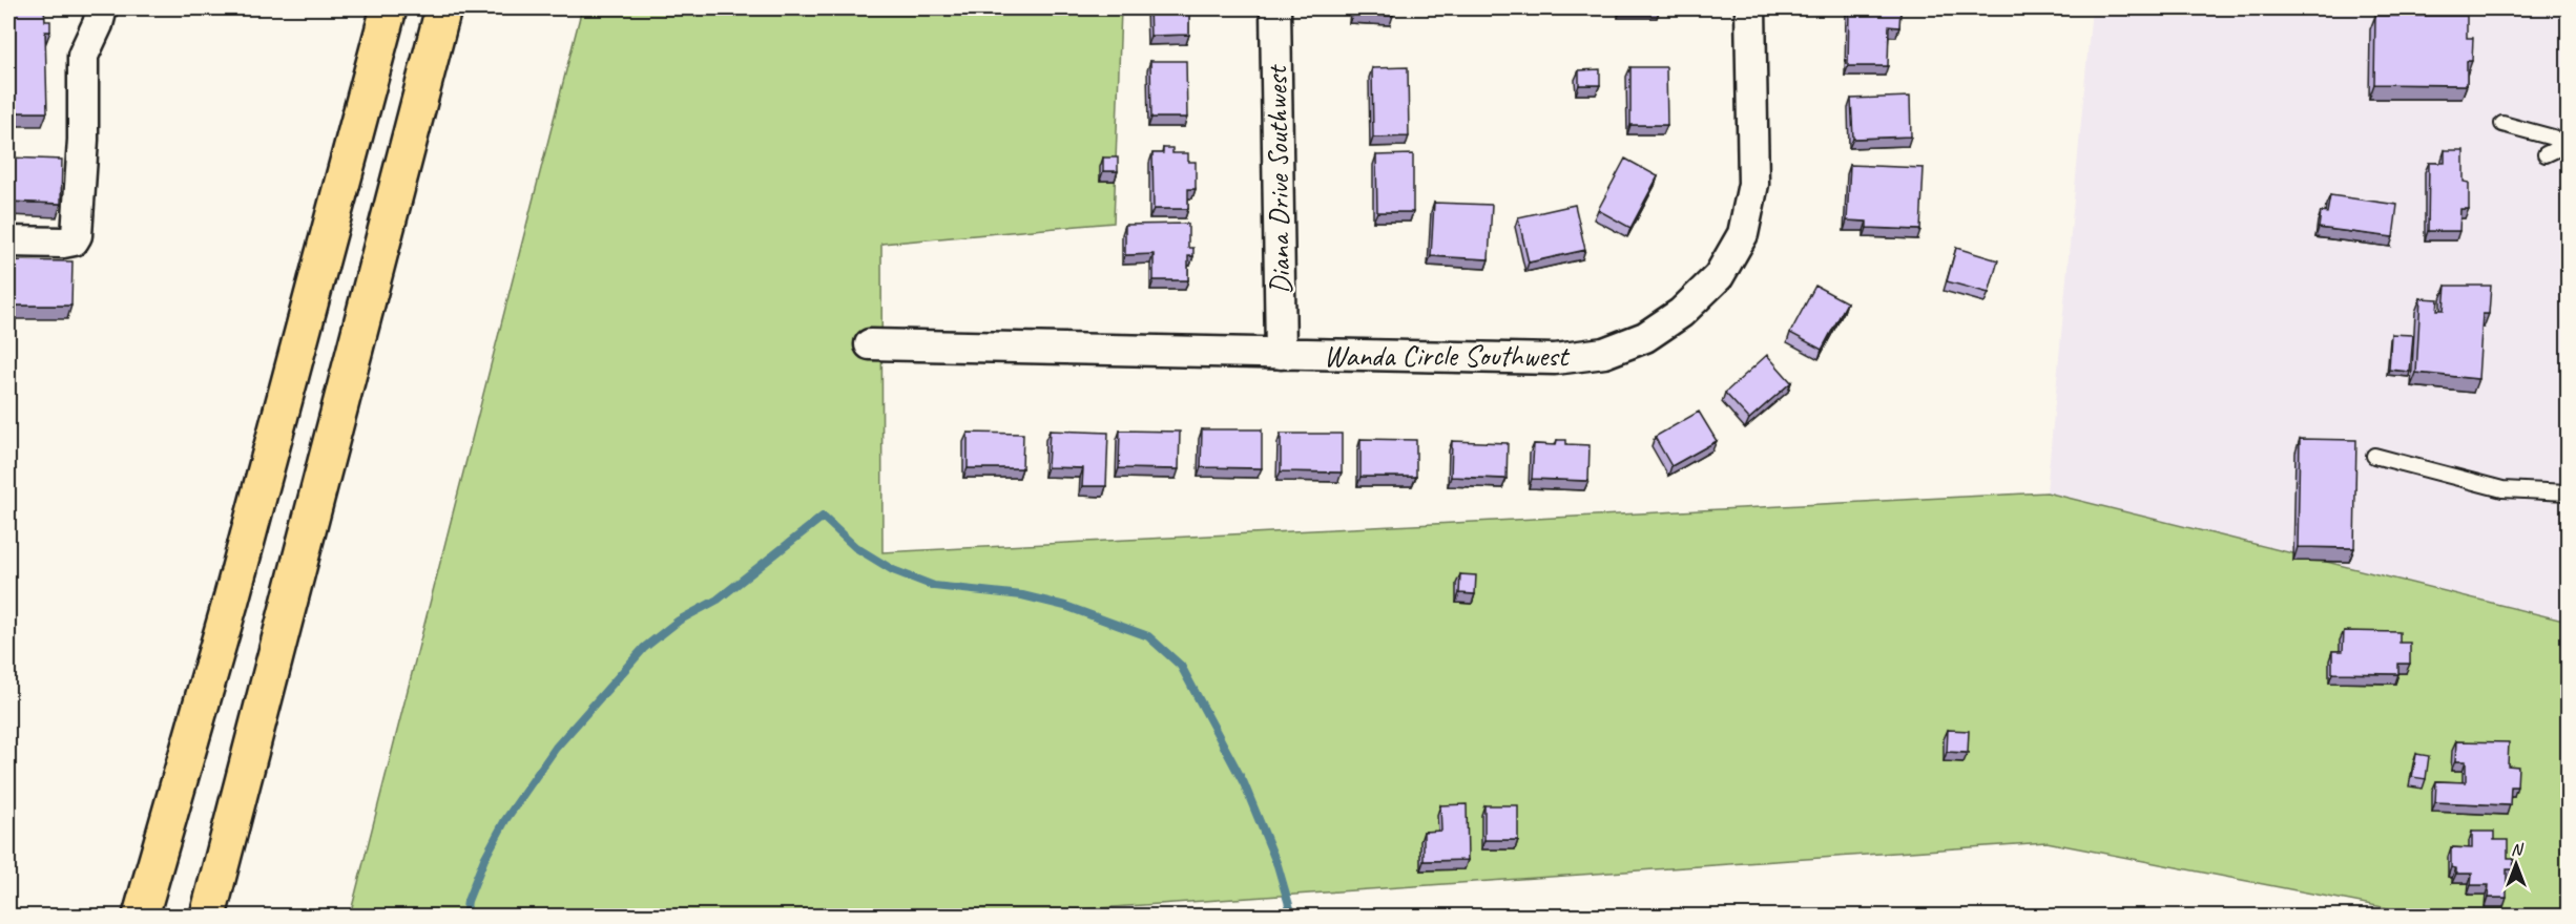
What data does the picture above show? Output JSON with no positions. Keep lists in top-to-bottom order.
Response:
{
  "streets": {
    "street": ["Diana Drive Southwest", "Wanda Circle Southwest"]
  },
  "crossings": [
    ["Diana Drive Southwest", "Wanda Circle Southwest"]
  ],
  "north": "top"
}
